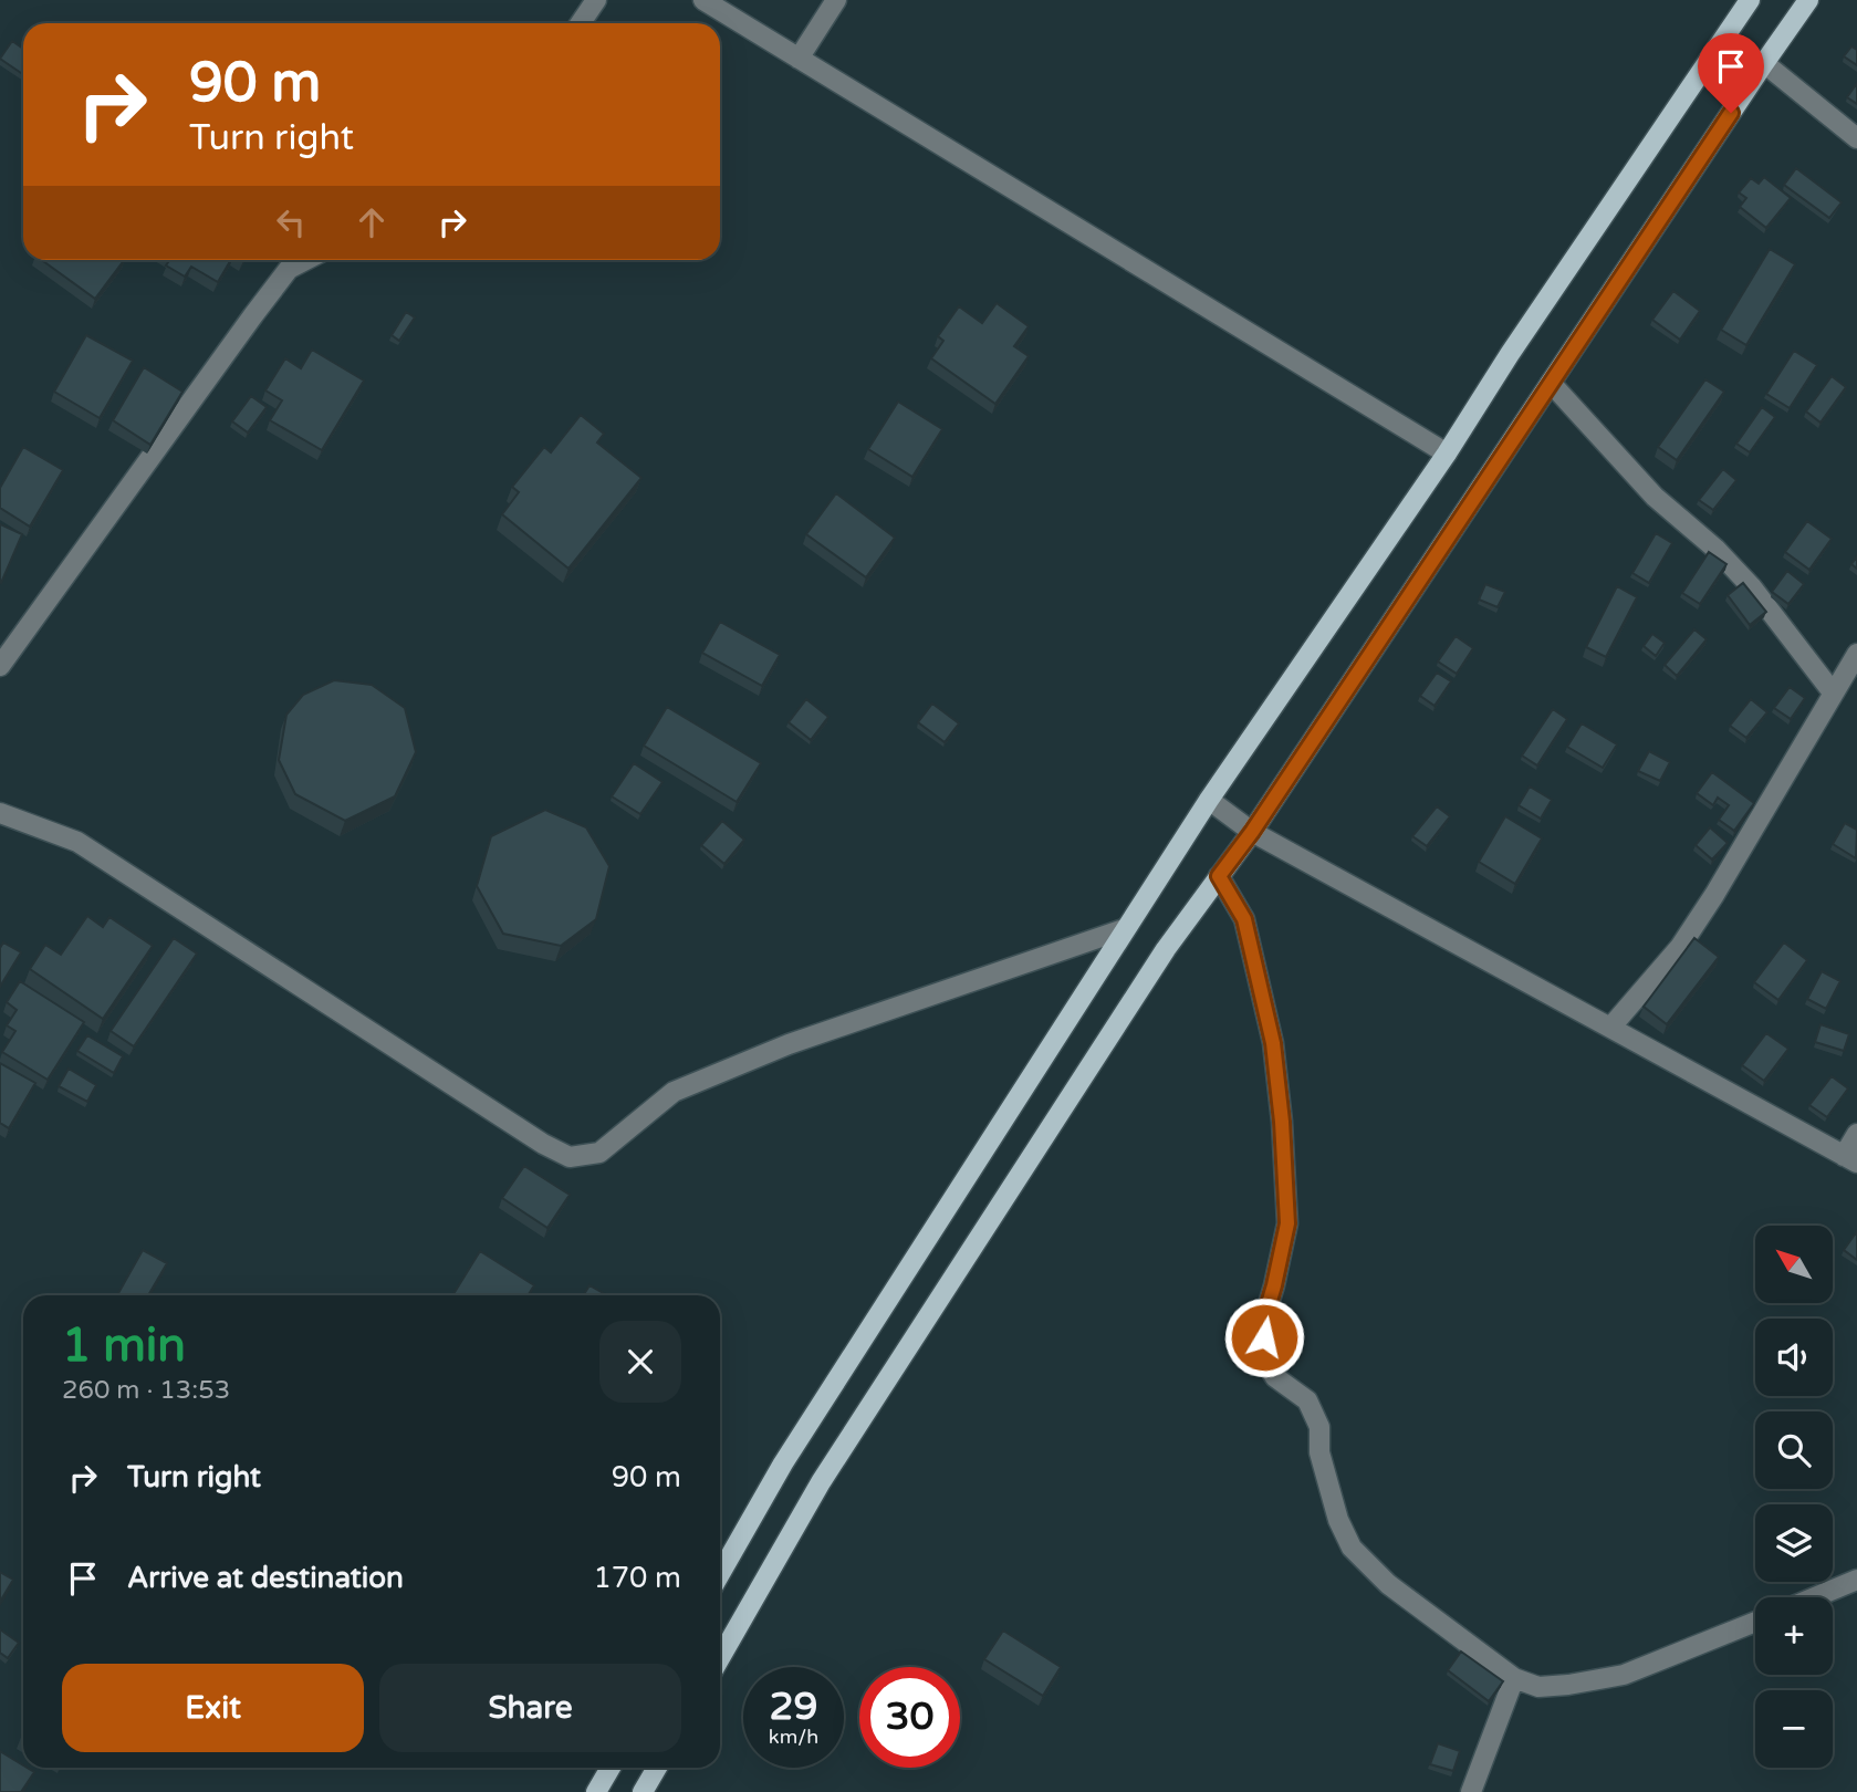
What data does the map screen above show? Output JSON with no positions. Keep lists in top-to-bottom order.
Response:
{
  "north": "top left",
  "page": {
    "turn": ["90 m", "Turn right"],
    "map_buttons": ["+", "−"],
    "heading": ["1 min", "260 m · 13:53"],
    "list": [
      {
        "name": "Turn right",
        "value": "90 m"
      },
      {
        "name": "Arrive at destination",
        "value": "170 m"
      }
    ],
    "buttons": ["Exit", "Share"],
    "speed": "29 km/h",
    "limit": "30"
  }
}
